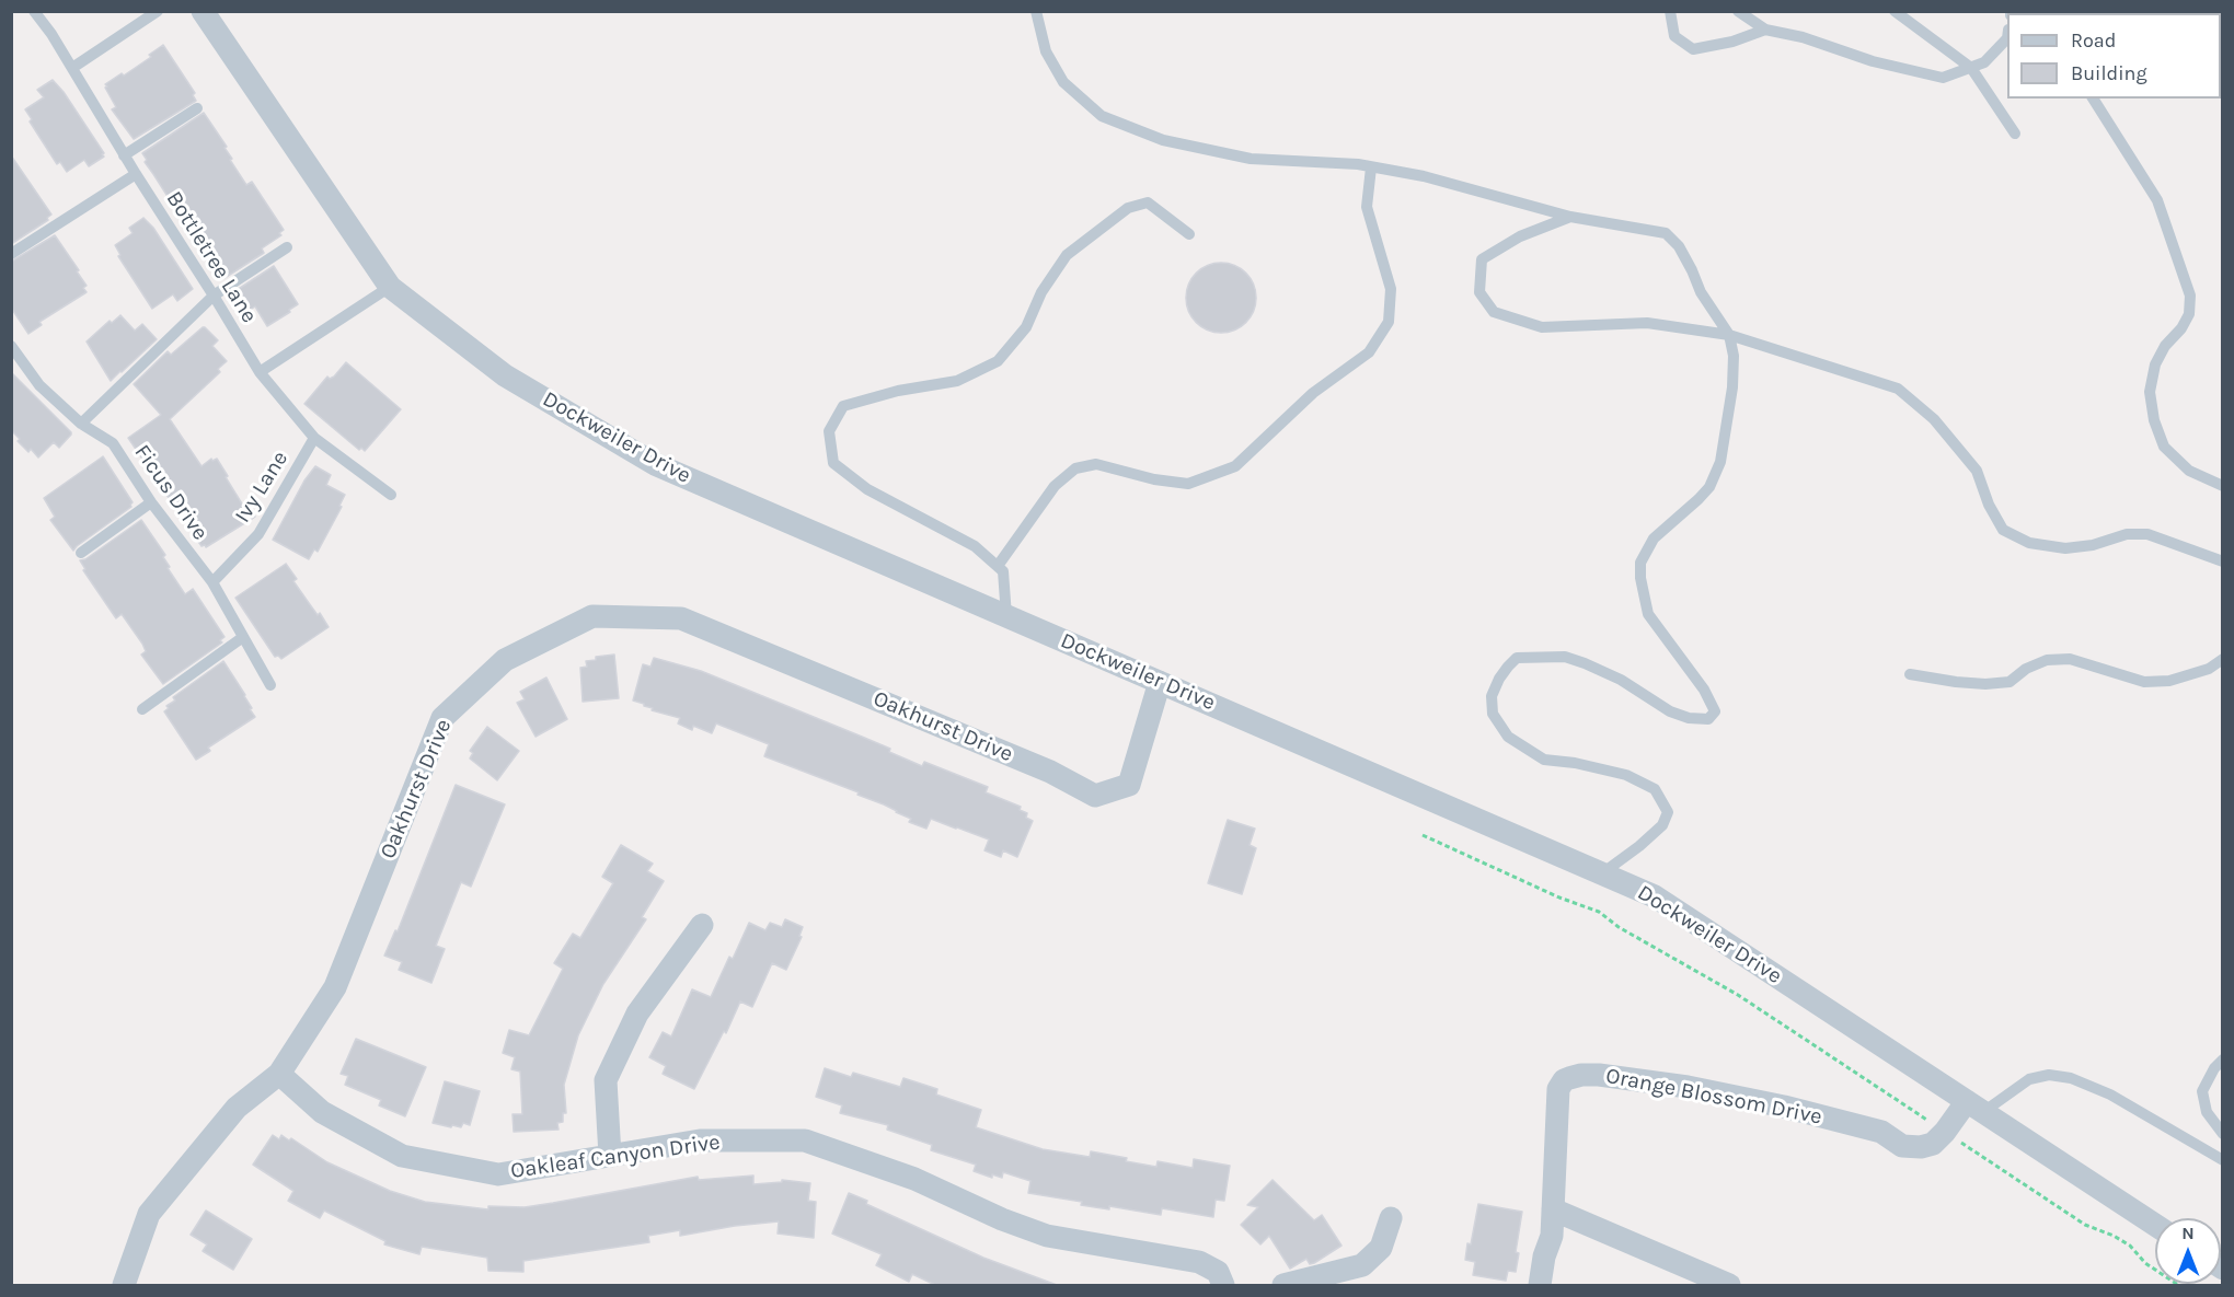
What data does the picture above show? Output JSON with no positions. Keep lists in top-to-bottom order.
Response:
{
  "streets": {
    "street": [
      "Dockweiler Drive",
      "Oakhurst Drive",
      "Orange Blossom Drive",
      "Oakleaf Canyon Drive"
    ],
    "lane": ["Bottletree Lane", "Ivy Lane", "Ficus Drive"]
  },
  "crossings": [
    ["Bottletree Lane", "Ivy Lane"],
    ["Dockweiler Drive", "Oakhurst Drive"],
    ["Dockweiler Drive", "Orange Blossom Drive"],
    ["Ivy Lane", "Ficus Drive"],
    ["Oakhurst Drive", "Oakleaf Canyon Drive"]
  ],
  "legend": ["Road", "Building"],
  "north": "top"
}
